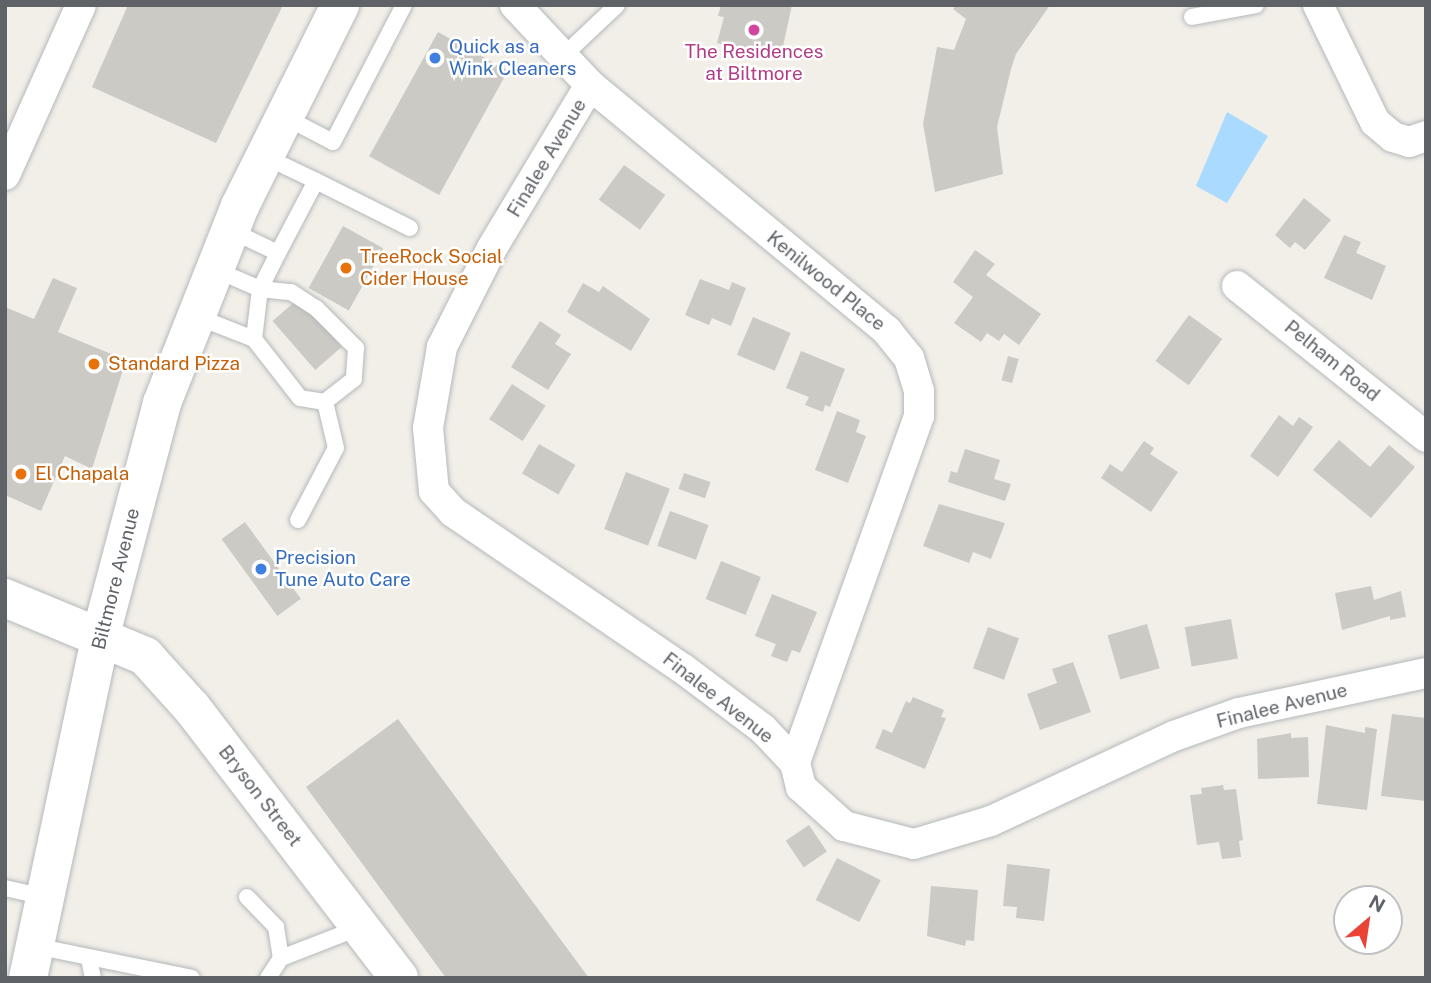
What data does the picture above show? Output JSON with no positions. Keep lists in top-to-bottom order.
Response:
{
  "streets": {
    "main road": ["Biltmore Avenue", "Bryson Street"],
    "street": ["Finalee Avenue", "Kenilwood Place", "Pelham Road"]
  },
  "crossings": [
    ["Finalee Avenue", "Kenilwood Place"],
    ["Biltmore Avenue", "Bryson Street"]
  ],
  "places": [
    "The Residences at Biltmore",
    "Quick as a Wink Cleaners",
    "TreeRock Social Cider House",
    "Standard Pizza",
    "El Chapala",
    "Precision Tune Auto Care"
  ],
  "north": "top right"
}
